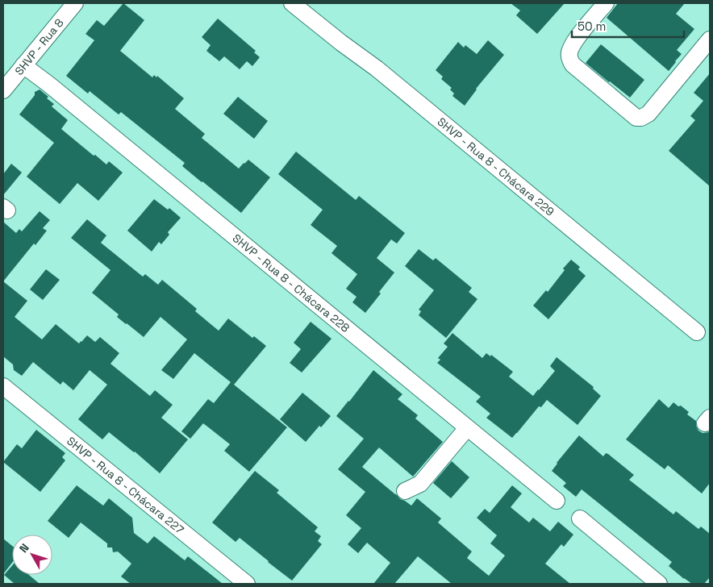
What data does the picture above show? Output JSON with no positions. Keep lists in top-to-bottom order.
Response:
{
  "streets": {
    "street": [
      "SHVP - Rua 8",
      "SHVP - Rua 8 - Chácara 229",
      "SHVP - Rua 8 - Chácara 228",
      "SHVP - Rua 8 - Chácara 227"
    ]
  },
  "crossings": [
    ["SHVP - Rua 8", "SHVP - Rua 8 - Chácara 228"]
  ],
  "scale_bar": "50 m",
  "north": "top left"
}
